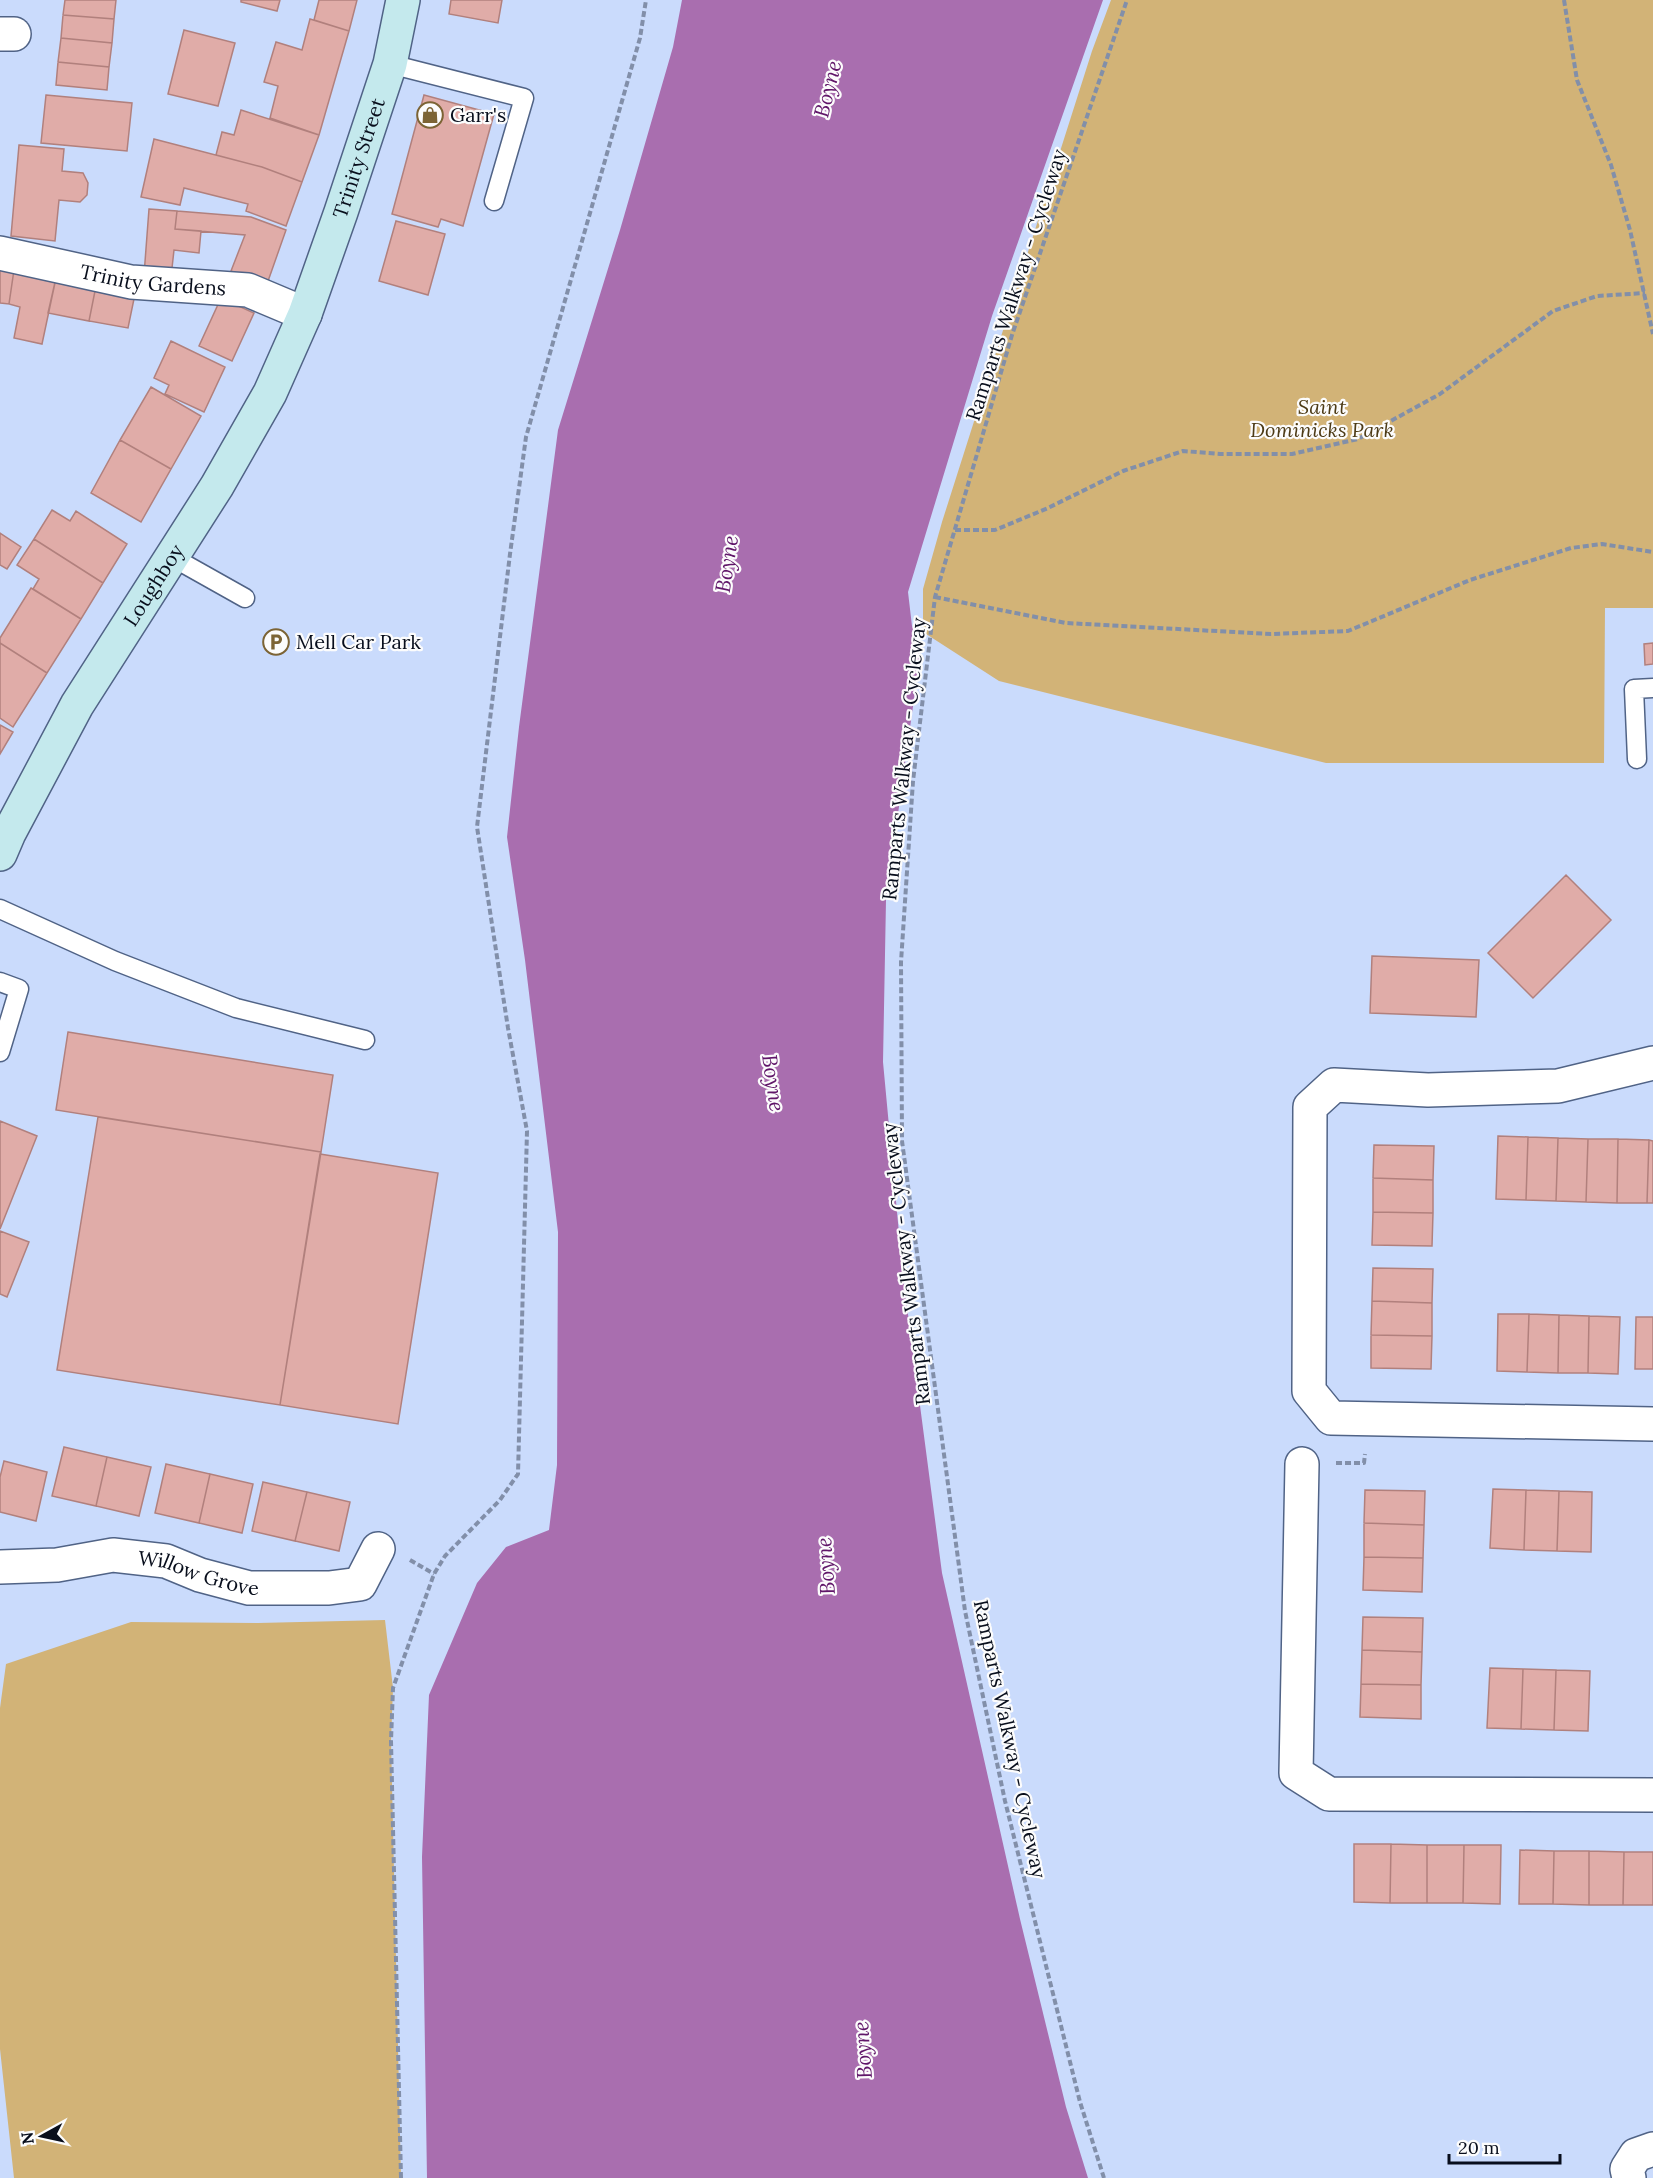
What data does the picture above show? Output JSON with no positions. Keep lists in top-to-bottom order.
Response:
{
  "streets": {
    "main road": ["Trinity Street", "Loughboy"],
    "street": ["Trinity Gardens", "Willow Grove"],
    "path": ["Ramparts Walkway - Cycleway"]
  },
  "crossings": [
    ["Trinity Street", "Trinity Gardens"],
    ["Trinity Street", "Loughboy"],
    ["Trinity Gardens", "Loughboy"]
  ],
  "water": ["Boyne"],
  "parks": ["Saint Dominicks Park"],
  "places": {
    "shop": ["Garr's"],
    "parking": ["Mell Car Park"]
  },
  "scale_bar": "20 m",
  "north": "left"
}
